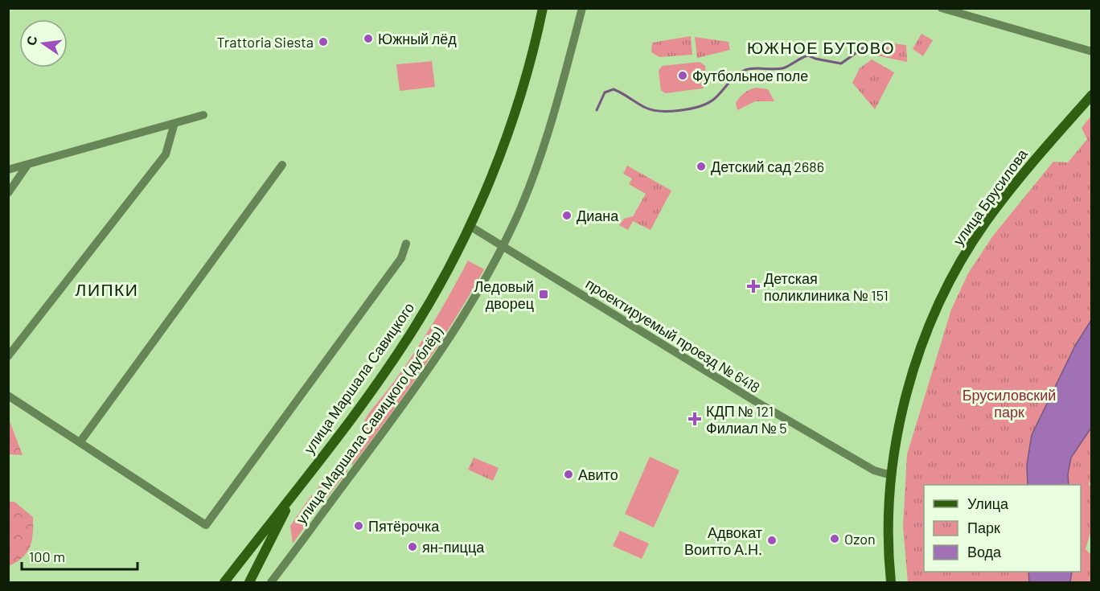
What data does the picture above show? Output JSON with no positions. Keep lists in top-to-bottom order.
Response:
{
  "streets": {
    "street": [
      "улица Брусилова",
      "проектируемый проезд № 6418",
      "улица Маршала Савицкого",
      "улица Маршала Савицкого (дублёр)"
    ]
  },
  "crossings": [
    ["улица Брусилова", "проектируемый проезд № 6418"],
    ["проектируемый проезд № 6418", "улица Маршала Савицкого"],
    ["проектируемый проезд № 6418", "улица Маршала Савицкого (дублёр)"]
  ],
  "districts": ["ЮЖНОЕ БУТОВО", "ЛИПКИ"],
  "parks": ["Брусиловский парк"],
  "places": {
    "other": [
      "Южный лёд",
      "Trattoria Siesta",
      "Футбольное поле",
      "Детский сад 2686",
      "Диана",
      "Авито",
      "Пятёрочка",
      "Ozon",
      "Адвокат Воитто А.Н.",
      "ян-пицца"
    ],
    "health": ["Детская поликлиника № 151", "КДП № 121 Филиал № 5"],
    "transit": ["Ледовый дворец"]
  },
  "legend": ["Улица", "Парк", "Вода"],
  "scale_bar": "100 m",
  "north": "left"
}
